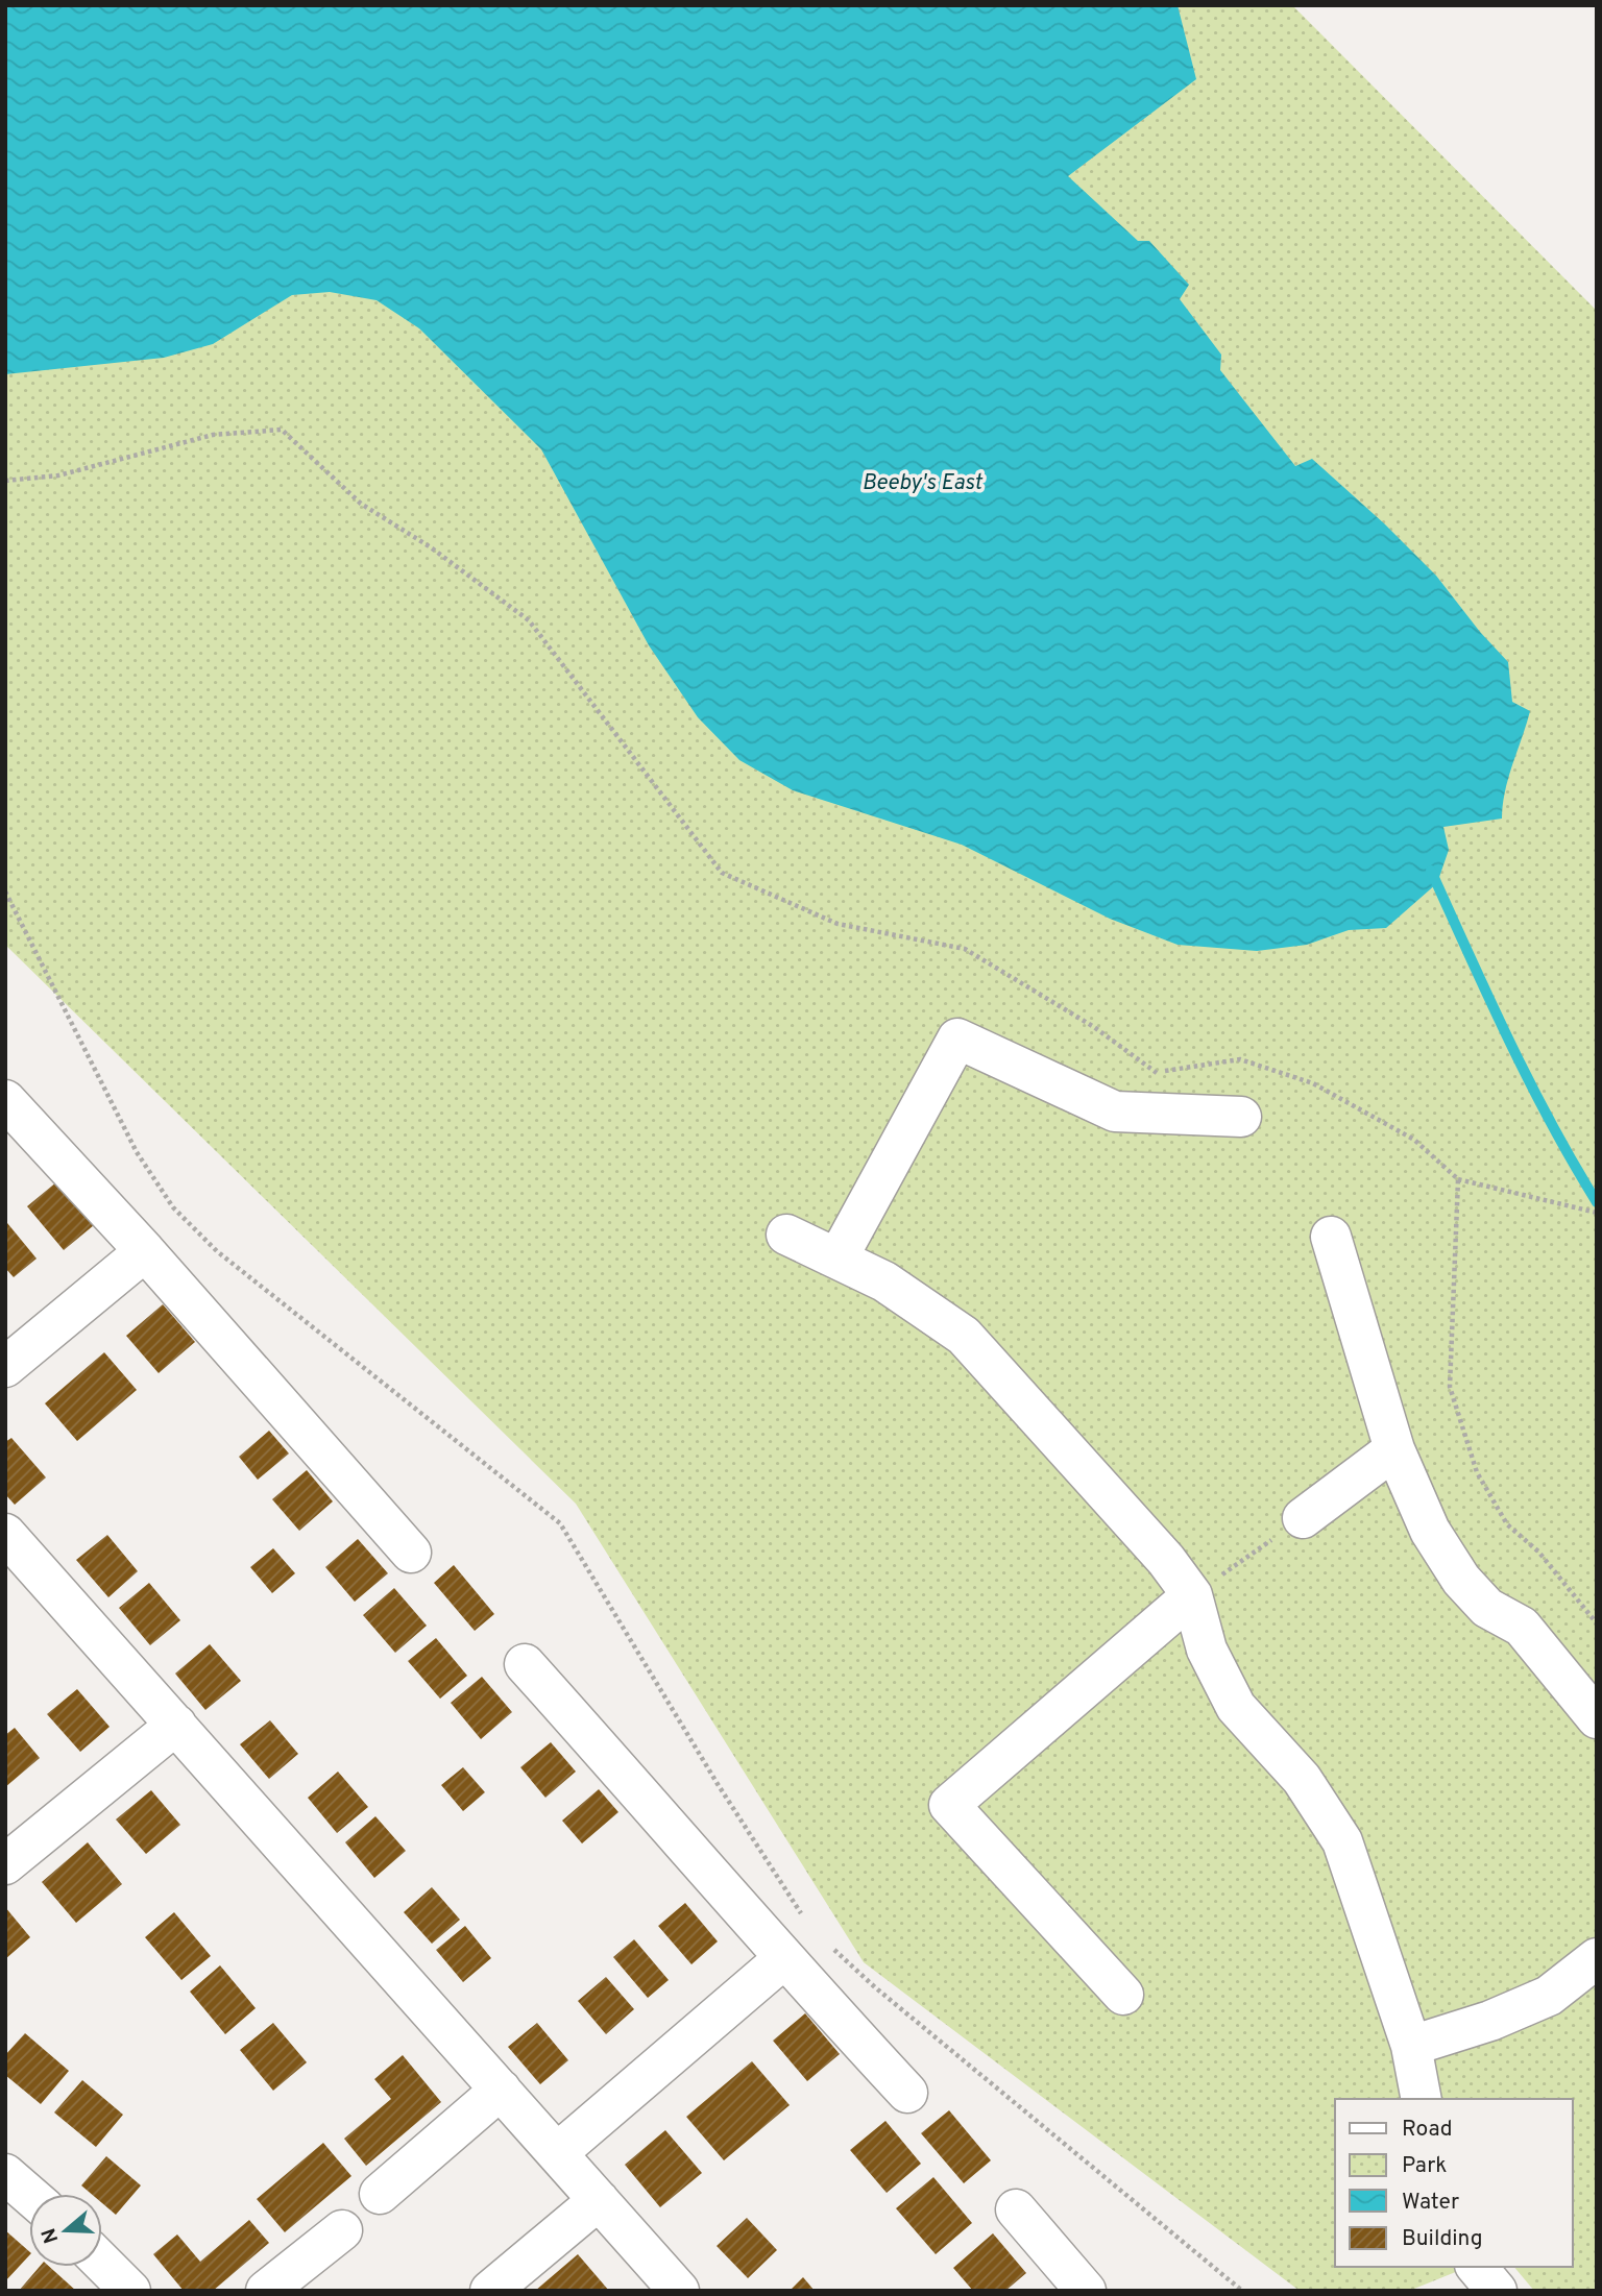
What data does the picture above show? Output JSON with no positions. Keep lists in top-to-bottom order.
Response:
{
  "water": ["Beeby's East"],
  "legend": [
    "Road",
    "Park",
    "Water",
    "Building"
  ],
  "north": "left"
}
